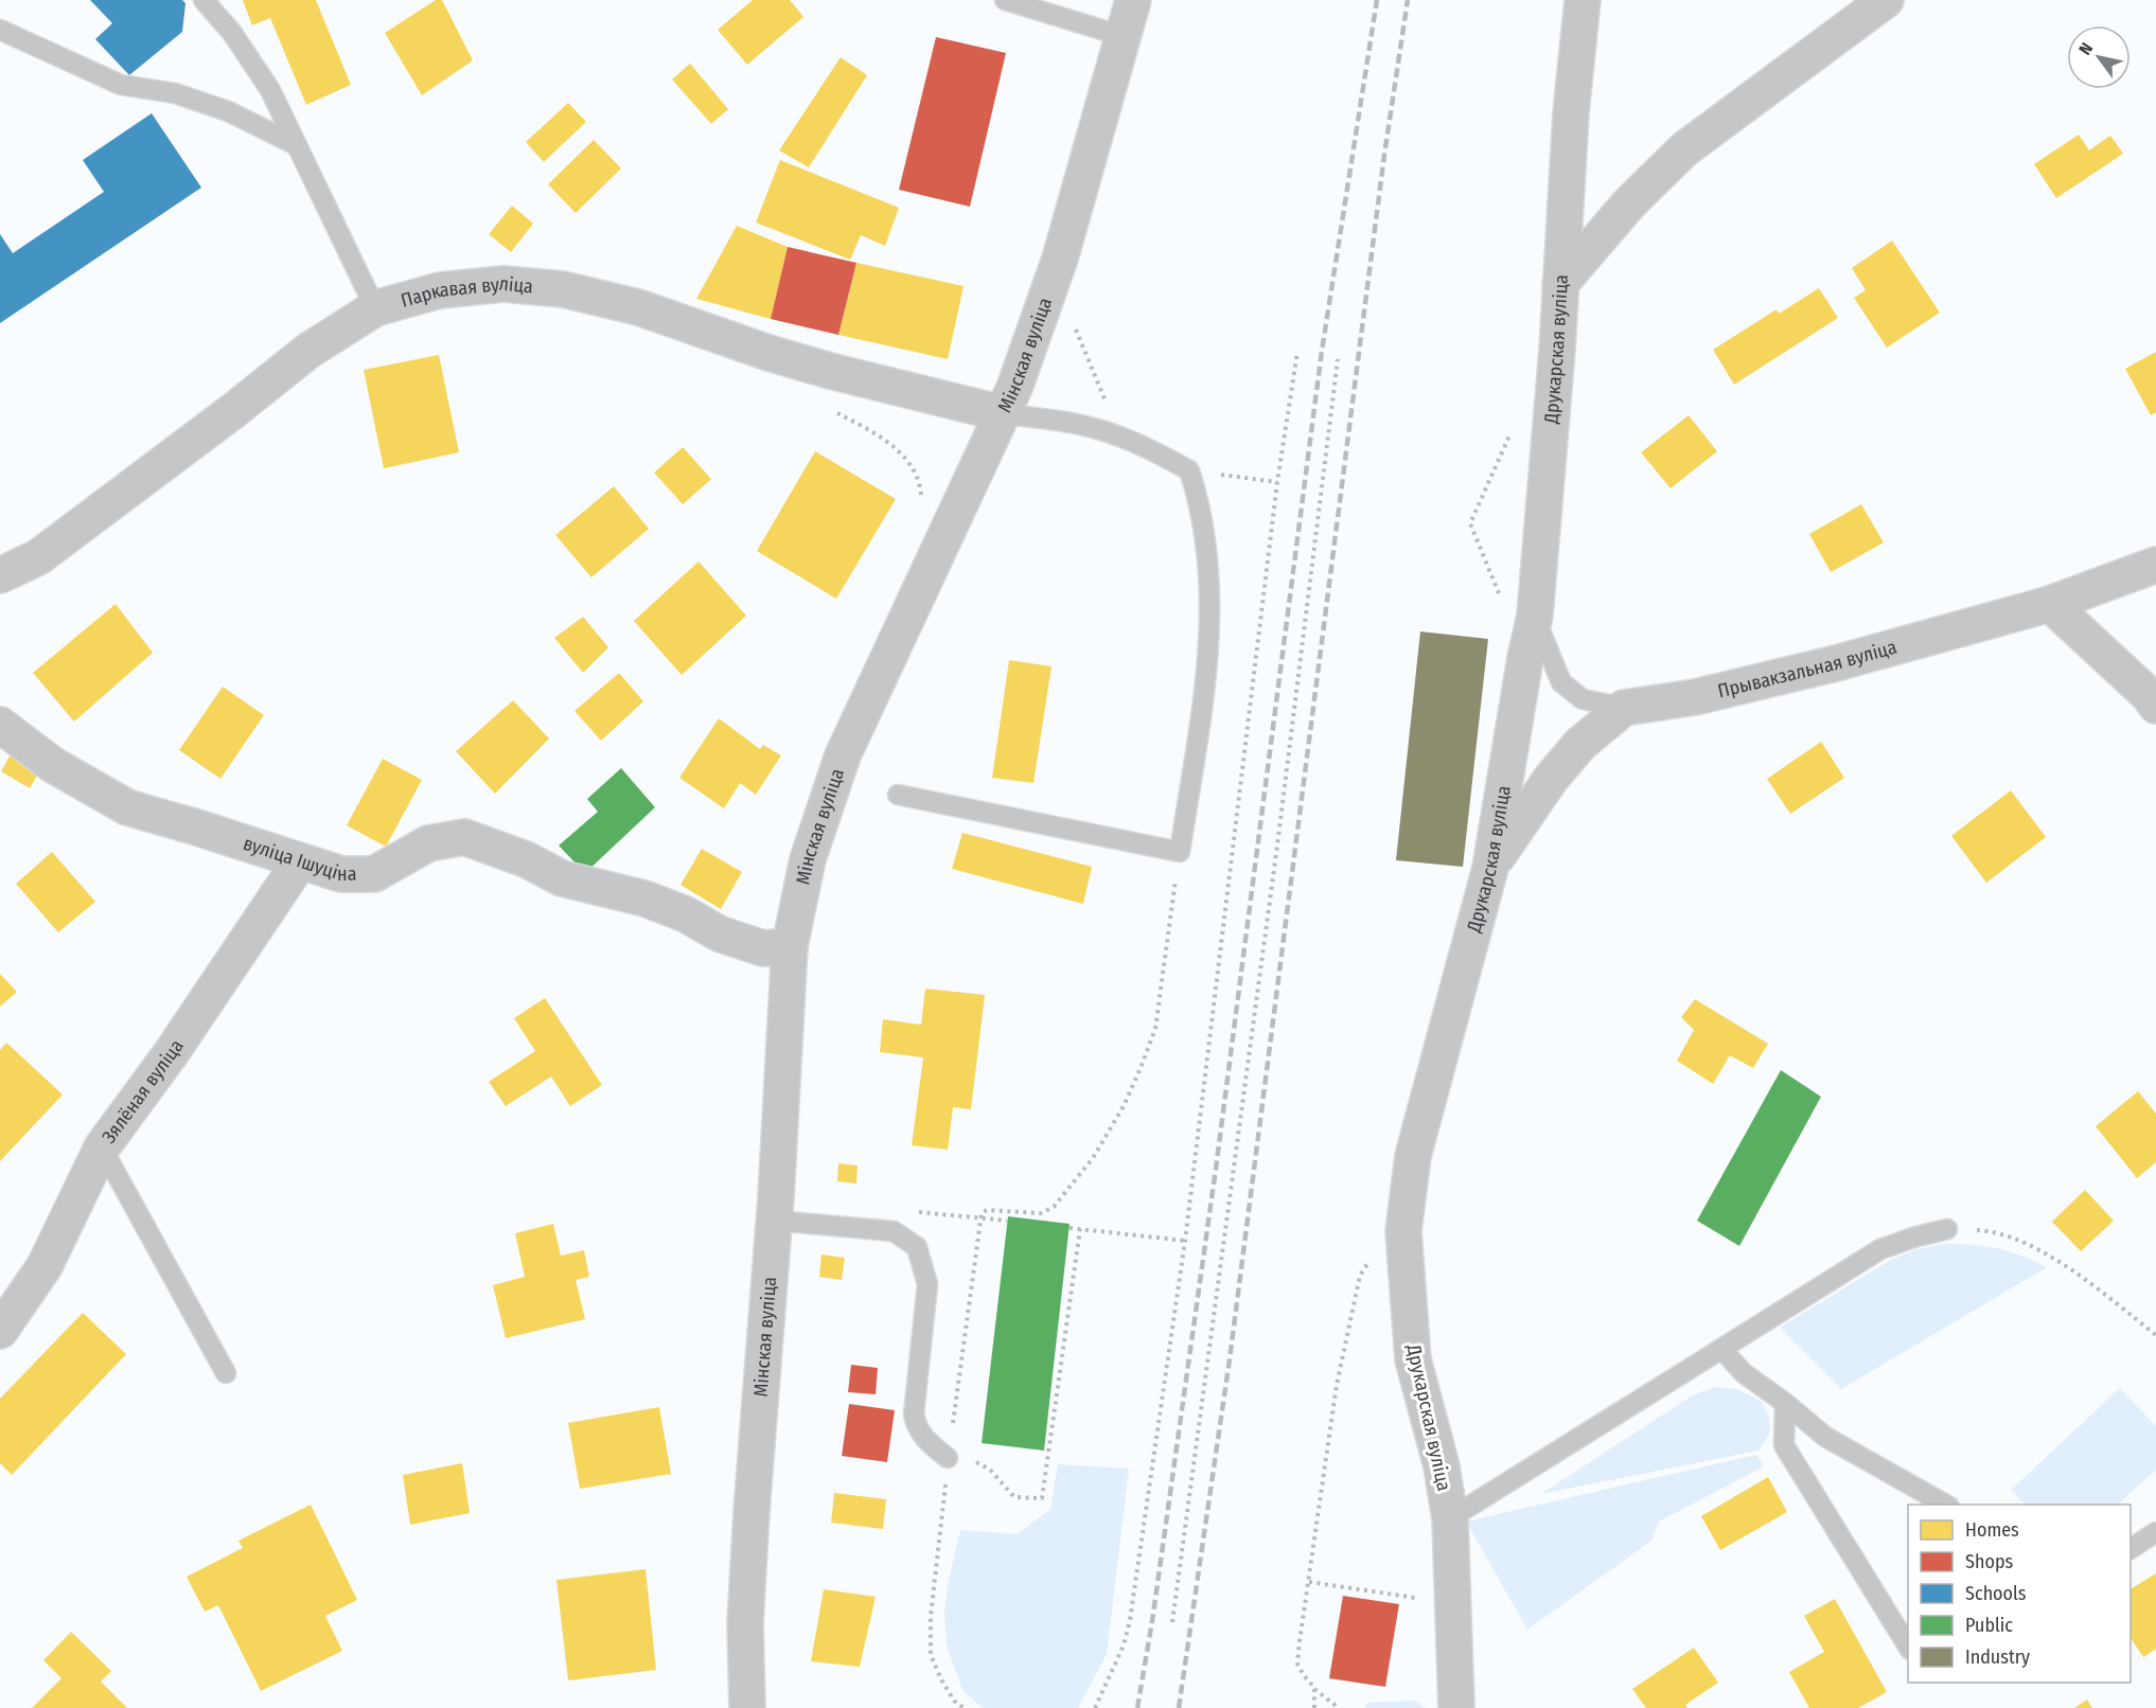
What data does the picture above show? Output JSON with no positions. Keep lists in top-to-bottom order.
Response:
{
  "streets": {
    "street": [
      "Паркавая вуліца",
      "Друкарская вуліца",
      "Мінская вуліца",
      "Прывакзальная вуліца",
      "вуліца Ішуціна",
      "Зялёная вуліца"
    ]
  },
  "crossings": [
    ["Паркавая вуліца", "Мінская вуліца"],
    ["Мінская вуліца", "вуліца Ішуціна"],
    ["вуліца Ішуціна", "Зялёная вуліца"]
  ],
  "legend": [
    "Homes",
    "Shops",
    "Schools",
    "Public",
    "Industry"
  ],
  "north": "top left"
}
